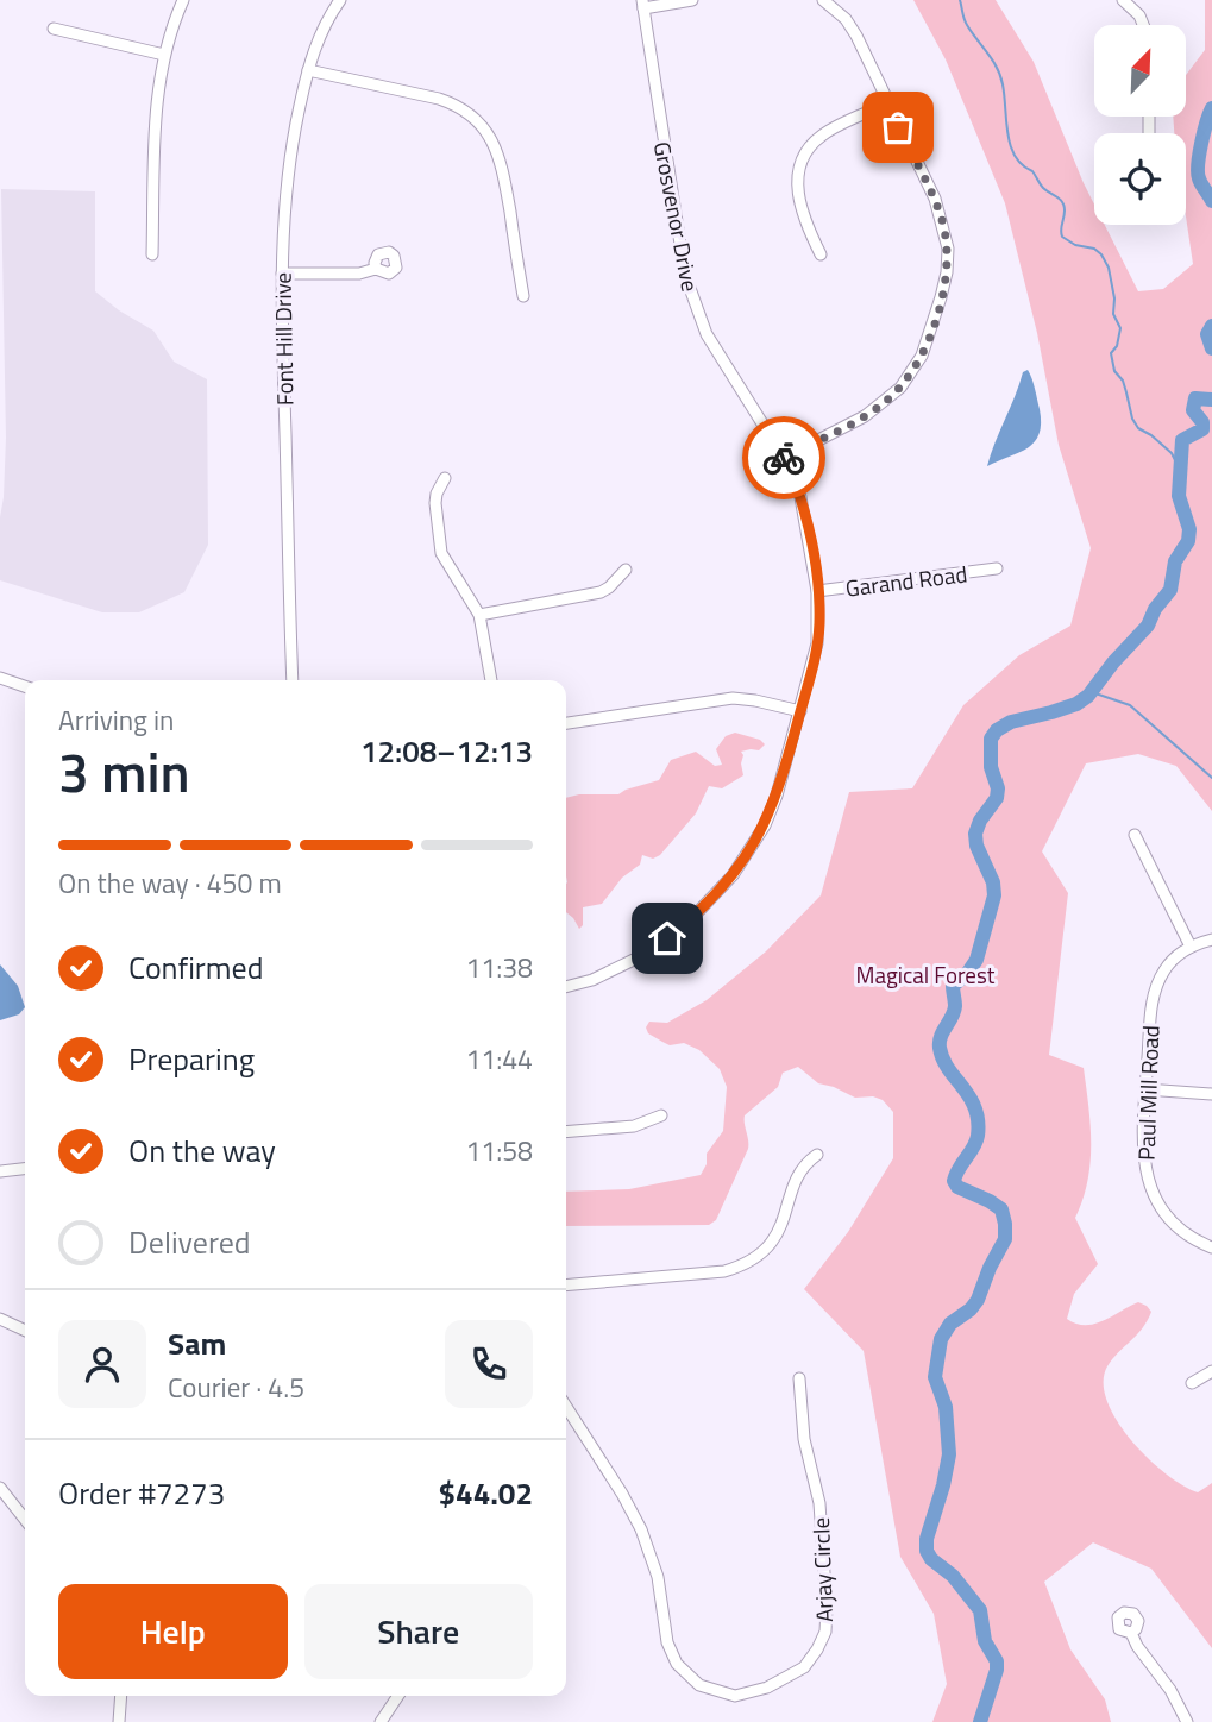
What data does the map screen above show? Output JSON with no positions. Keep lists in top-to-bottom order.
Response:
{
  "streets": {
    "street": [
      "Grosvenor Drive",
      "Font Hill Drive",
      "Garand Road",
      "Paul Mill Road",
      "Arjay Circle"
    ]
  },
  "crossings": [
    ["Grosvenor Drive", "Garand Road"]
  ],
  "parks": ["Magical Forest"],
  "north": "top right",
  "page": {
    "heading": ["3 min", "Arriving in", "12:08–12:13"],
    "panel": [
      "Sam",
      "Courier · 4.5",
      "Order #7273",
      "$44.02"
    ],
    "bar": "On the way · 450 m",
    "list": [
      ["Confirmed", "11:38"],
      ["Preparing", "11:44"],
      ["On the way", "11:58"],
      "Delivered"
    ],
    "buttons": ["Help", "Share"]
  }
}
